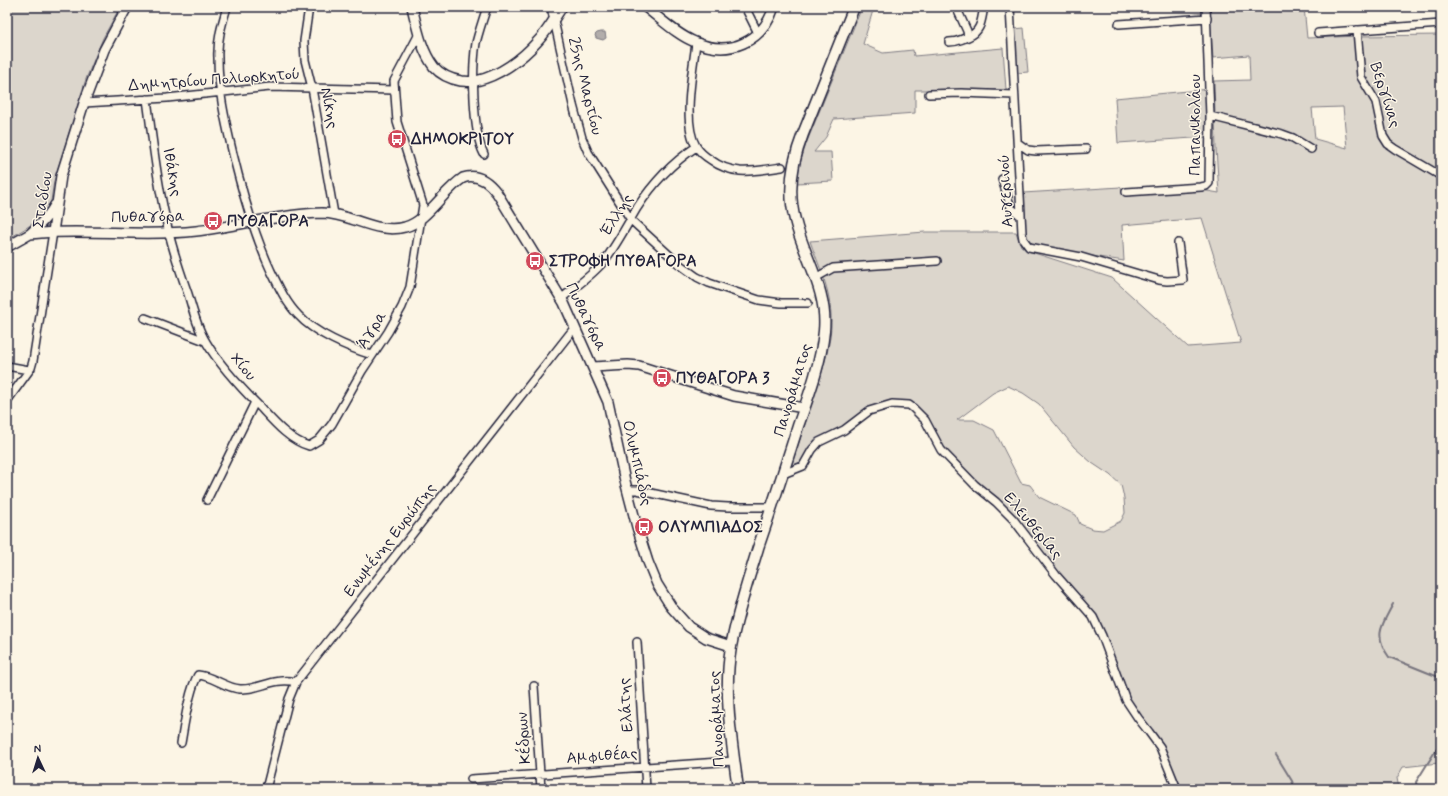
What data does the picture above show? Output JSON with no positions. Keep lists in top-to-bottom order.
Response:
{
  "streets": {
    "main road": ["Πανοράματος"],
    "street": [
      "Δημητρίου Πολιορκητού",
      "25ης Μαρτίου",
      "Βεργίνας",
      "Νίκης",
      "Παπανικολάου",
      "Ιθάκης",
      "Αυγερινού",
      "Σταδίου",
      "Έλλης",
      "Πυθαγόρα",
      "Άγρα",
      "Χίου",
      "Ολυμπιάδος",
      "Ελευθερίας",
      "Ενωμένης Ευρώπης",
      "Ελάτης",
      "Κέδρων",
      "Αμφιθέας"
    ]
  },
  "crossings": [
    ["Δημητρίου Πολιορκητού", "Νίκης"],
    ["Δημητρίου Πολιορκητού", "Ιθάκης"],
    ["Δημητρίου Πολιορκητού", "Σταδίου"],
    ["Δημητρίου Πολιορκητού", "Άγρα"],
    ["25ης Μαρτίου", "Έλλης"],
    ["Νίκης", "Πυθαγόρα"],
    ["Ιθάκης", "Πυθαγόρα"],
    ["Ιθάκης", "Χίου"],
    ["Σταδίου", "Πυθαγόρα"],
    ["Έλλης", "Πυθαγόρα"],
    ["Πυθαγόρα", "Άγρα"],
    ["Πυθαγόρα", "Πανοράματος"],
    ["Πυθαγόρα", "Ολυμπιάδος"],
    ["Πυθαγόρα", "Ενωμένης Ευρώπης"],
    ["Άγρα", "Χίου"],
    ["Πανοράματος", "Ολυμπιάδος"],
    ["Πανοράματος", "Ελευθερίας"],
    ["Πανοράματος", "Αμφιθέας"],
    ["Ελάτης", "Αμφιθέας"],
    ["Κέδρων", "Αμφιθέας"]
  ],
  "places": {
    "bus stop": [
      "ΔΗΜΟΚΡΙΤΟΥ",
      "ΠΥΘΑΓΟΡΑ",
      "ΣΤΡΟΦΗ ΠΥΘΑΓΟΡΑ",
      "ΠΥΘΑΓΟΡΑ 3",
      "ΟΛΥΜΠΙΑΔΟΣ"
    ]
  },
  "north": "top"
}
